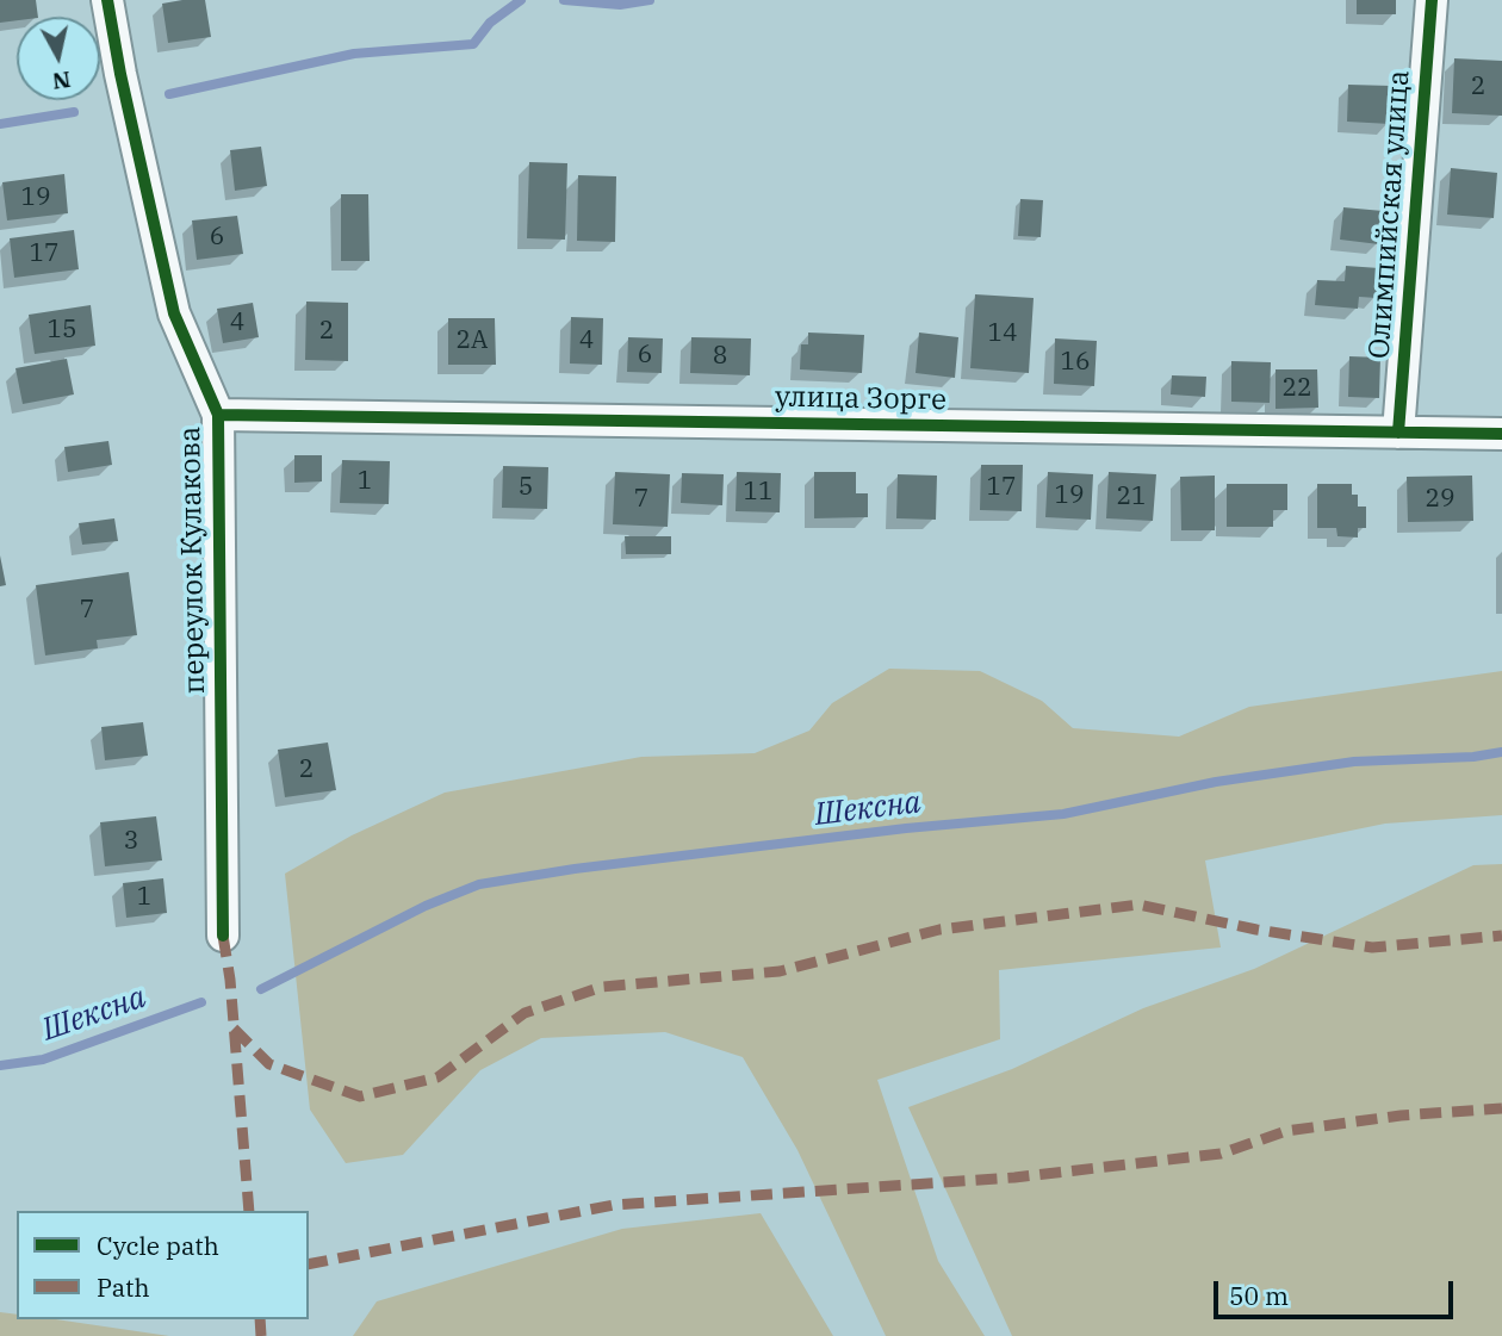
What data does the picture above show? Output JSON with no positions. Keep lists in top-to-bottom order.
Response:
{
  "streets": {
    "street": ["Олимпийская улица", "улица Зорге", "переулок Кулакова"]
  },
  "crossings": [
    ["Олимпийская улица", "улица Зорге"],
    ["улица Зорге", "переулок Кулакова"]
  ],
  "water": ["Шексна"],
  "house_numbers": [
    "2",
    "19",
    "6",
    "17",
    "4",
    "15",
    "2",
    "14",
    "2А",
    "4",
    "6",
    "8",
    "16",
    "22",
    "1",
    "5",
    "17",
    "11",
    "19",
    "21",
    "7",
    "29",
    "7",
    "2",
    "3",
    "1"
  ],
  "legend": ["Cycle path", "Path"],
  "scale_bar": "50 m",
  "north": "bottom"
}
